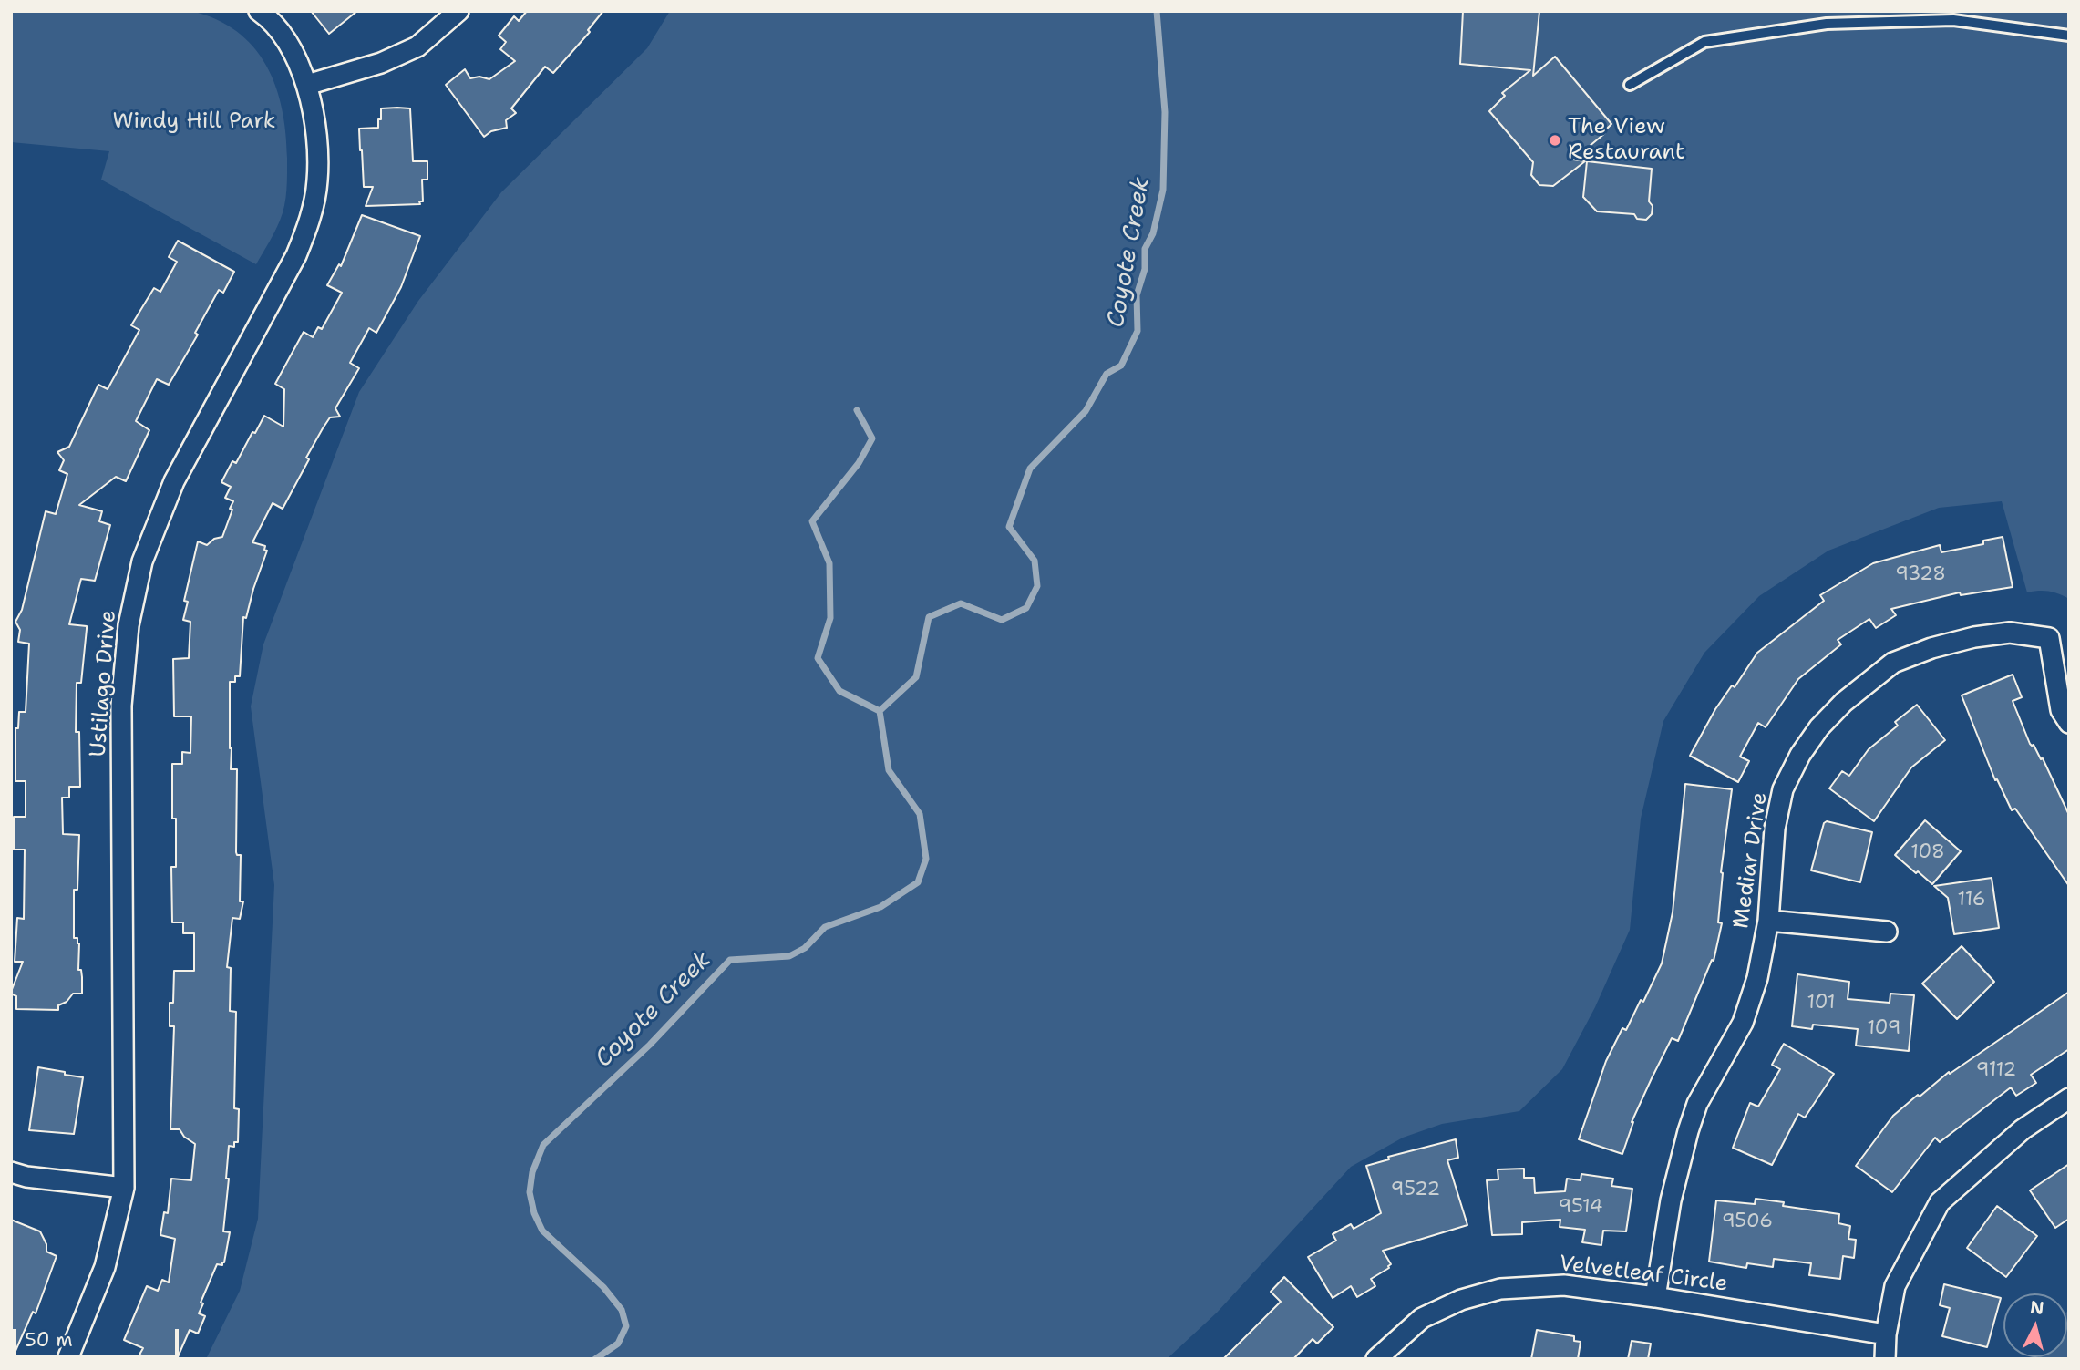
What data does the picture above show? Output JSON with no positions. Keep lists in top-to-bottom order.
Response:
{
  "streets": {
    "street": ["Ustilago Drive", "Mediar Drive", "Velvetleaf Circle"]
  },
  "crossings": [
    ["Mediar Drive", "Velvetleaf Circle"]
  ],
  "water": ["Coyote Creek"],
  "parks": ["Windy Hill Park"],
  "places": ["The View Restaurant"],
  "house_numbers": [
    "9328",
    "108",
    "116",
    "101",
    "109",
    "9112",
    "9522",
    "9514",
    "9506"
  ],
  "scale_bar": "50 m",
  "north": "top"
}
